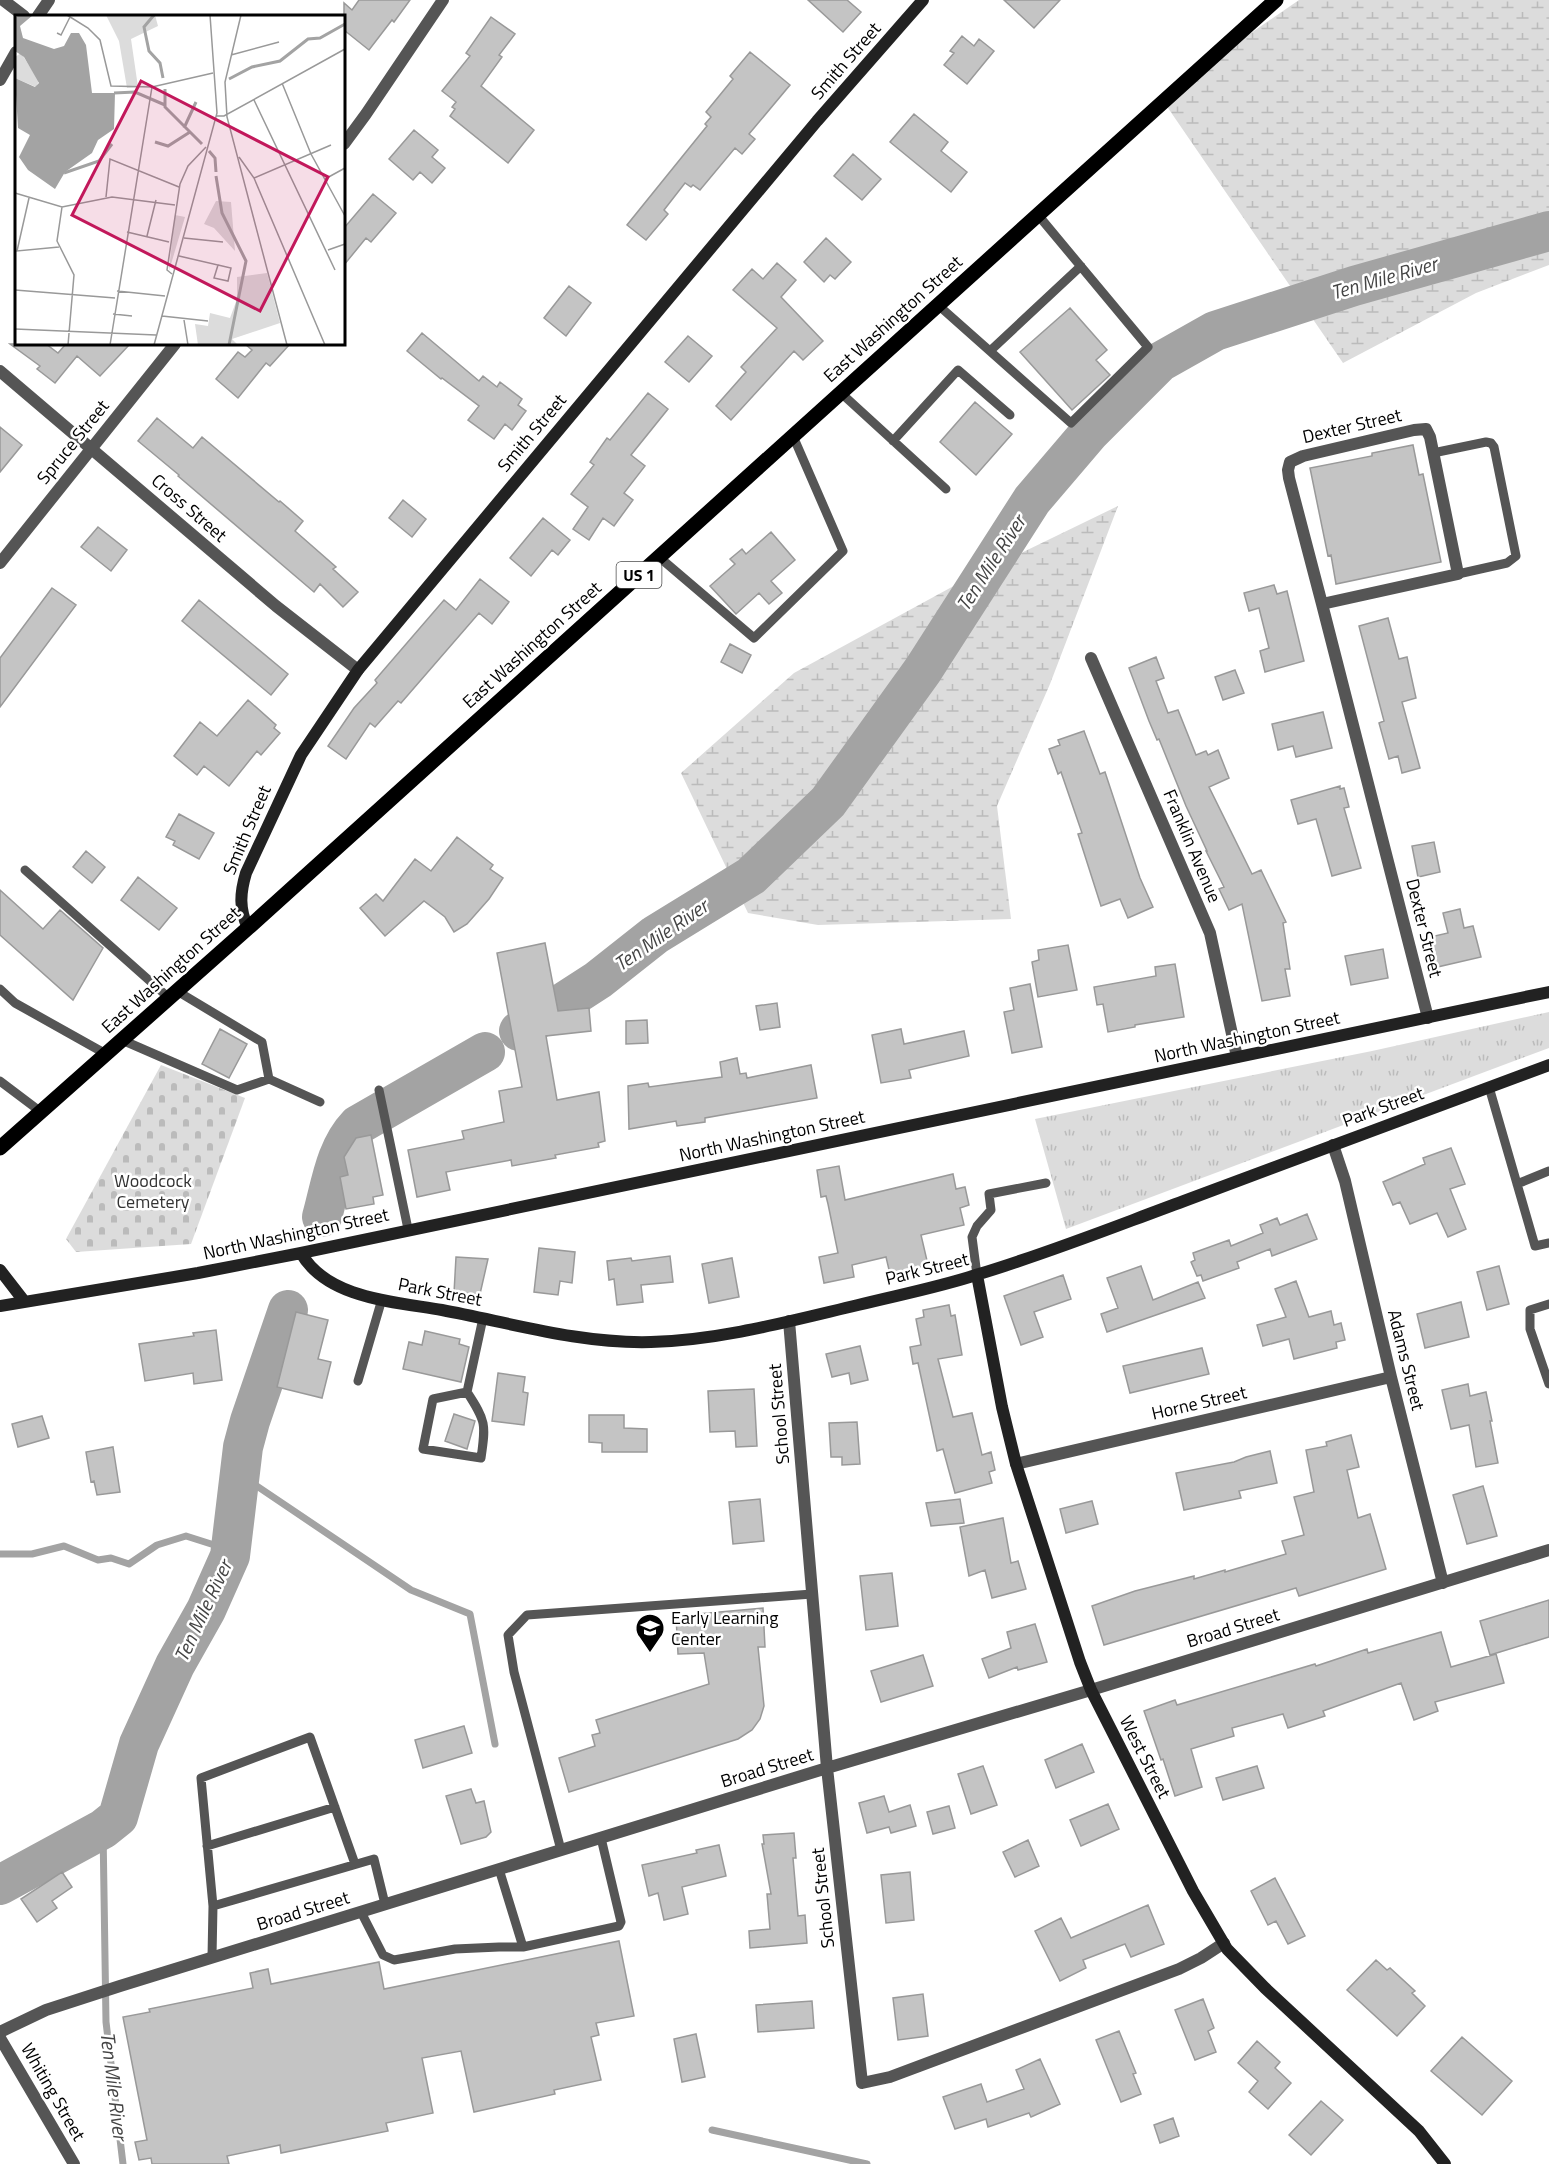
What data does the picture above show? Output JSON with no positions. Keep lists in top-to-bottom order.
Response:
{
  "streets": {
    "main road": ["East Washington Street", "US 1"],
    "street": [
      "Smith Street",
      "Dexter Street",
      "Spruce Street",
      "Cross Street",
      "Franklin Avenue",
      "North Washington Street",
      "Park Street",
      "Adams Street",
      "Horne Street",
      "School Street",
      "Broad Street",
      "West Street",
      "Whiting Street"
    ]
  },
  "crossings": [
    ["Smith Street", "East Washington Street"],
    ["Smith Street", "Cross Street"],
    ["Dexter Street", "North Washington Street"],
    ["Spruce Street", "Cross Street"],
    ["Franklin Avenue", "North Washington Street"],
    ["North Washington Street", "Park Street"],
    ["Park Street", "Adams Street"],
    ["Park Street", "School Street"],
    ["Park Street", "West Street"],
    ["Adams Street", "Horne Street"],
    ["Adams Street", "Broad Street"],
    ["Horne Street", "West Street"],
    ["School Street", "Broad Street"],
    ["School Street", "West Street"],
    ["Broad Street", "West Street"]
  ],
  "water": ["Ten Mile River"],
  "parks": ["Woodcock Cemetery"],
  "places": {
    "school or university": ["Early Learning Center"]
  }
}
